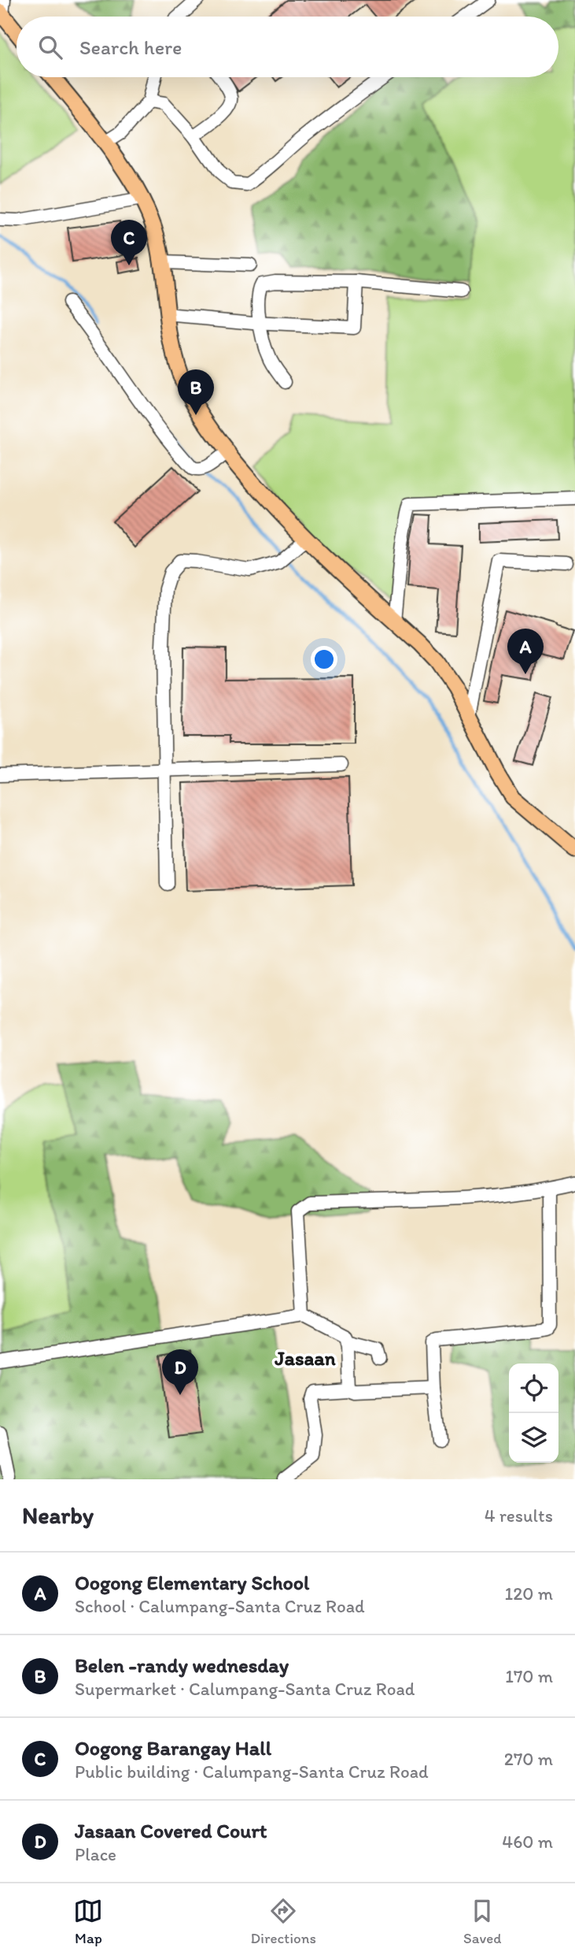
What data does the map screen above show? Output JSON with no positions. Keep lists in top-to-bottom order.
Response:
{
  "districts": ["Jasaan"],
  "page": {
    "search": "Search here",
    "pins": [
      "C",
      "B",
      "A",
      "D"
    ],
    "heading": ["Nearby", "4 results"],
    "list": [
      {
        "mark": "A",
        "name": "Oogong Elementary School",
        "note": "School · Calumpang-Santa Cruz Road",
        "value": "120 m"
      },
      {
        "mark": "B",
        "name": "Belen -randy wednesday",
        "note": "Supermarket · Calumpang-Santa Cruz Road",
        "value": "170 m"
      },
      {
        "mark": "C",
        "name": "Oogong Barangay Hall",
        "note": "Public building · Calumpang-Santa Cruz Road",
        "value": "270 m"
      },
      {
        "mark": "D",
        "name": "Jasaan Covered Court",
        "note": "Place",
        "value": "460 m"
      }
    ],
    "nav": ["Map", "Directions", "Saved"]
  }
}
